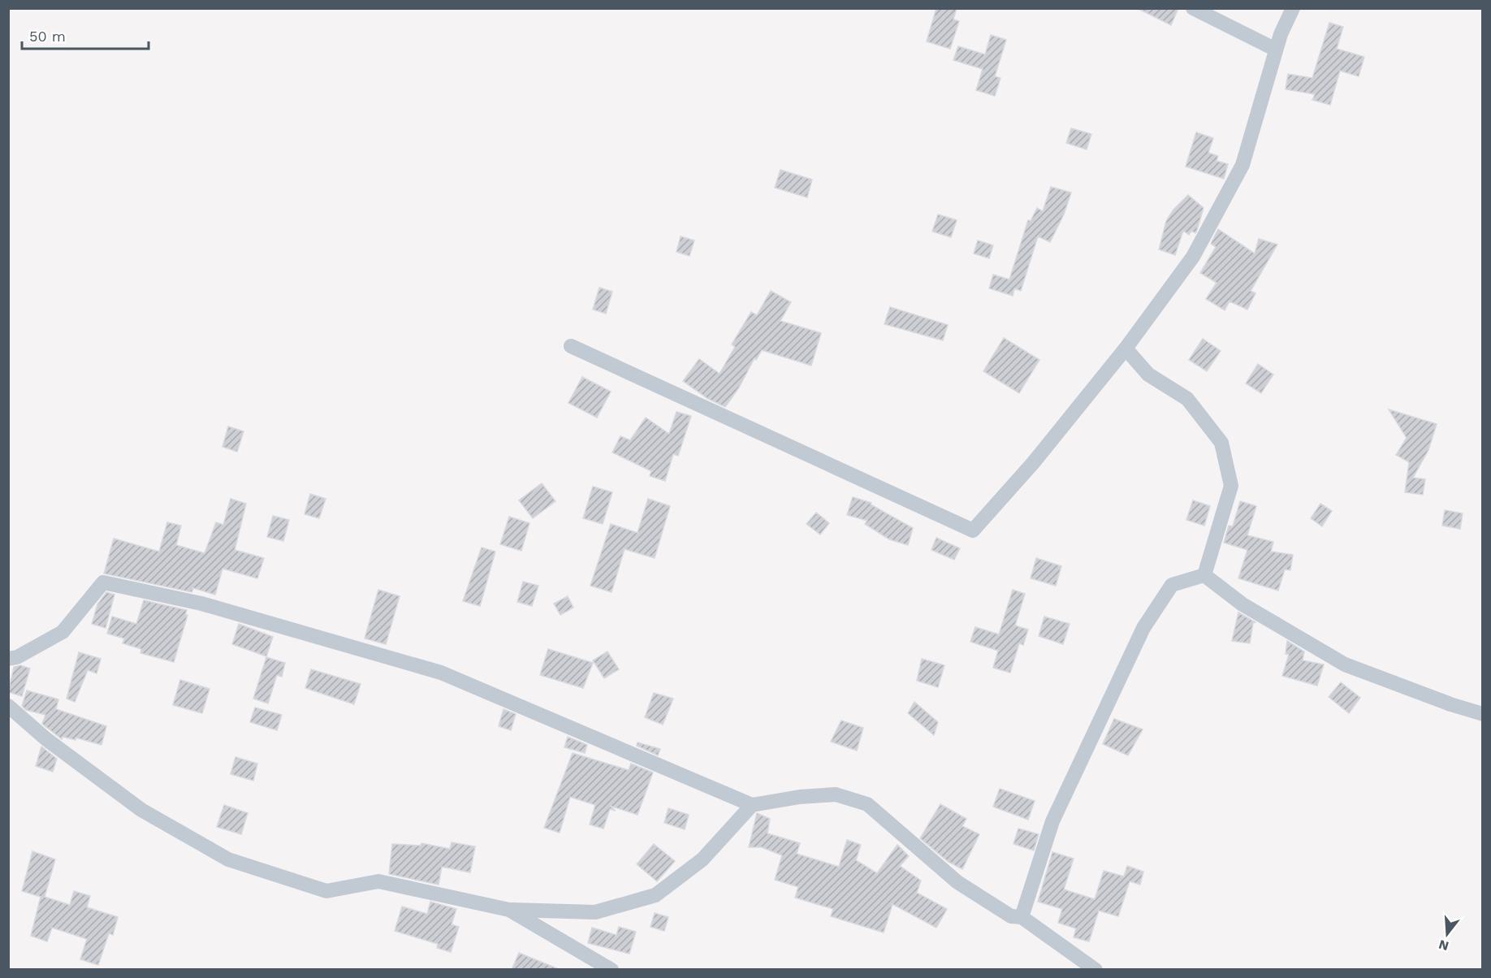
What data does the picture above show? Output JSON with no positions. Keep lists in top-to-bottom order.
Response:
{
  "scale_bar": "50 m",
  "north": "bottom"
}
